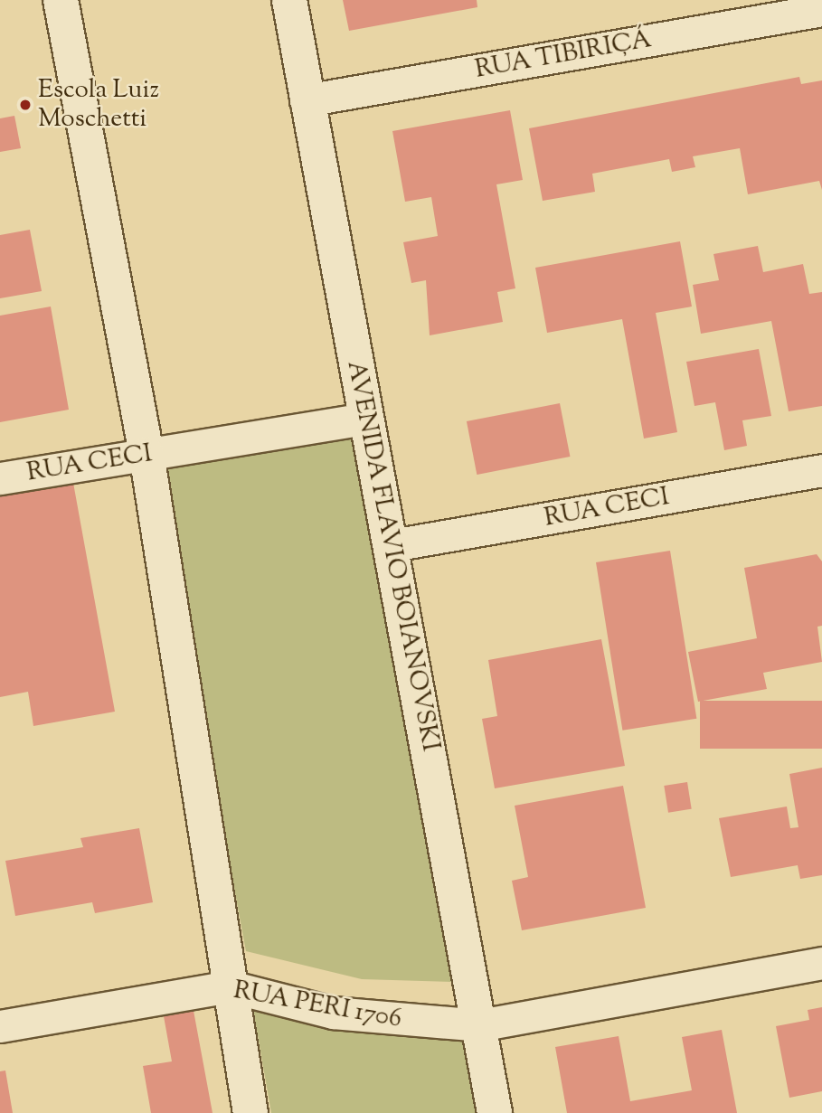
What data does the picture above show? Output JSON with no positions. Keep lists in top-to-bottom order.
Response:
{
  "streets": {
    "street": [
      "RUA TIBIRIÇÁ",
      "RUA CECI",
      "AVENIDA FLAVIO BOIANOVSKI",
      "RUA PERI 1706"
    ]
  },
  "crossings": [
    ["RUA TIBIRIÇÁ", "AVENIDA FLAVIO BOIANOVSKI"],
    ["RUA CECI", "AVENIDA FLAVIO BOIANOVSKI"],
    ["AVENIDA FLAVIO BOIANOVSKI", "RUA PERI 1706"]
  ],
  "places": ["Escola Luiz Moschetti"]
}
